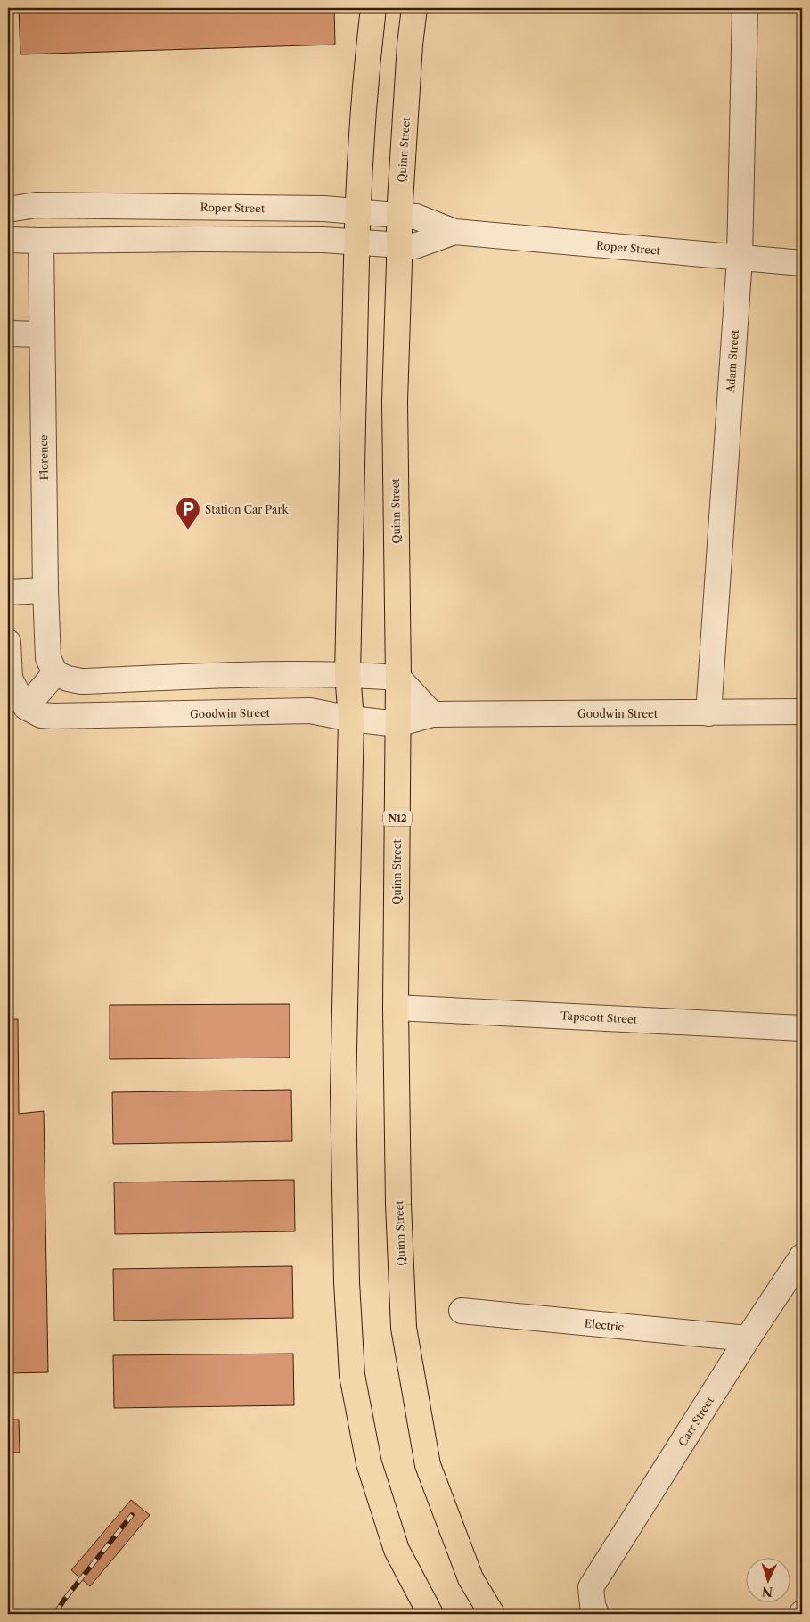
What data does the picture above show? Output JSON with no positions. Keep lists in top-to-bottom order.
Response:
{
  "streets": {
    "highway": ["Quinn Street", "N12"],
    "street": [
      "Roper Street",
      "Adam Street",
      "Florence",
      "Goodwin Street",
      "Tapscott Street",
      "Electric",
      "Carr Street"
    ]
  },
  "crossings": [
    ["Quinn Street", "Roper Street"],
    ["Quinn Street", "Goodwin Street"],
    ["Quinn Street", "Tapscott Street"],
    ["Roper Street", "Adam Street"],
    ["Roper Street", "Florence"],
    ["Adam Street", "Goodwin Street"],
    ["Electric", "Carr Street"]
  ],
  "places": {
    "parking": ["Station Car Park"]
  },
  "north": "bottom"
}
